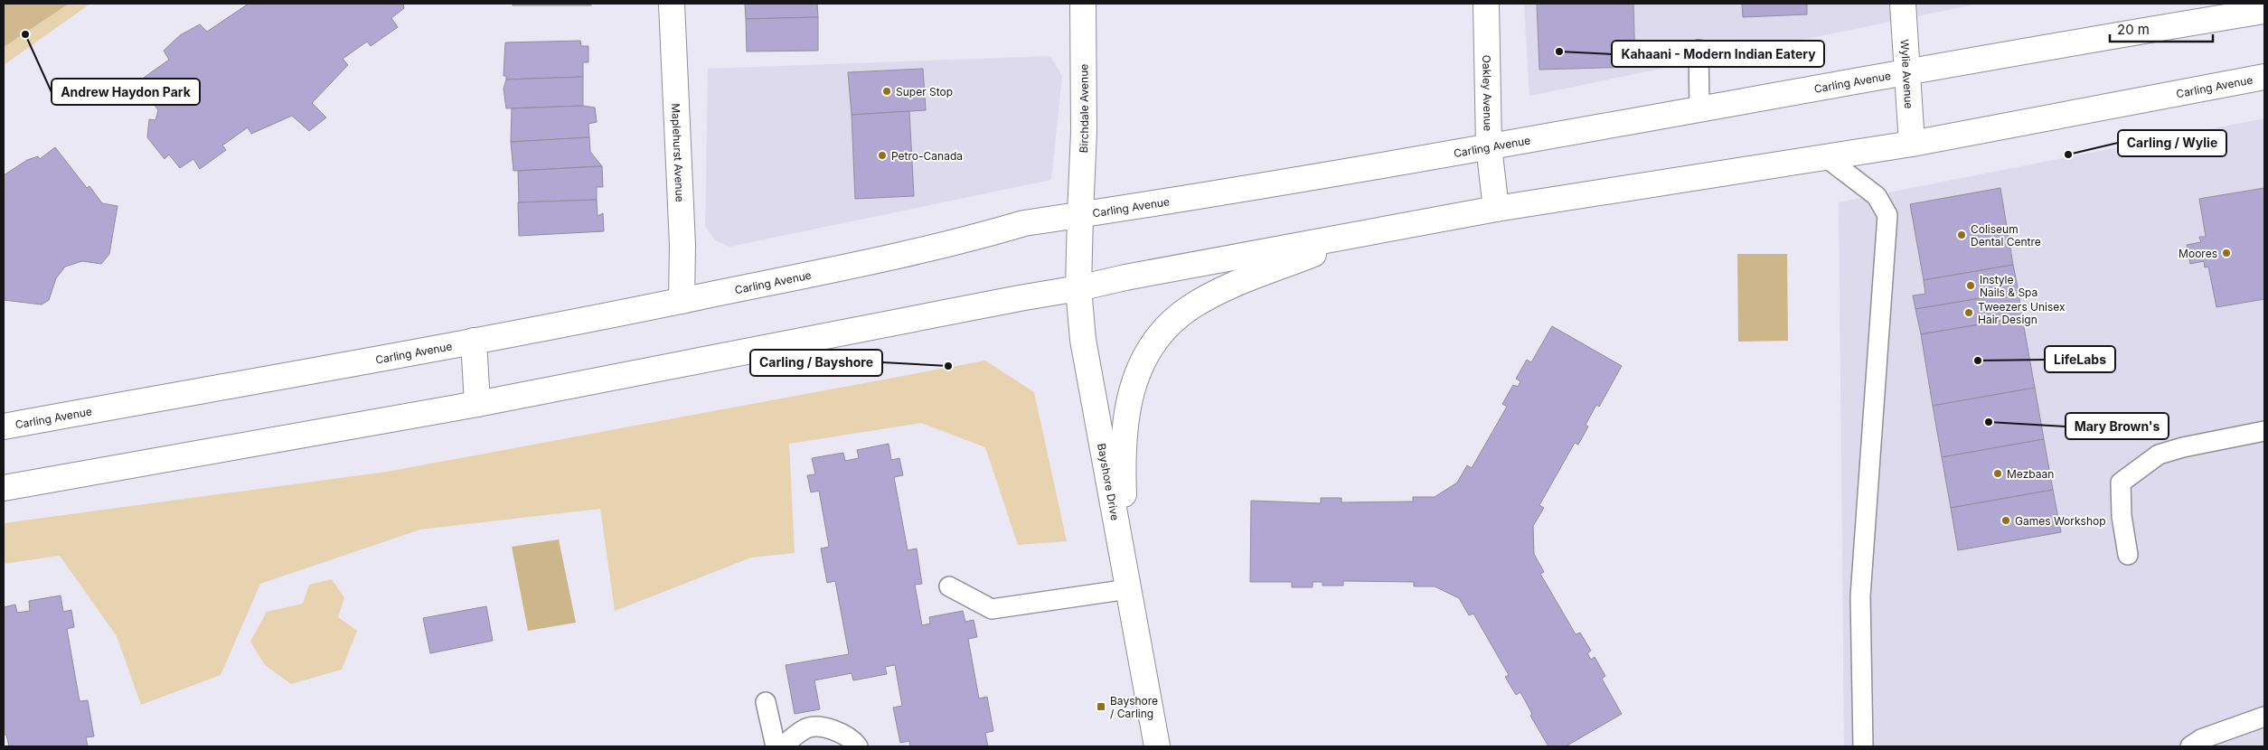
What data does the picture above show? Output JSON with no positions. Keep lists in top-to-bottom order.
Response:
{
  "streets": {
    "main road": [
      "Wylie Avenue",
      "Carling Avenue",
      "Oakley Avenue",
      "Birchdale Avenue",
      "Maplehurst Avenue",
      "Bayshore Drive"
    ]
  },
  "crossings": [
    ["Wylie Avenue", "Carling Avenue"],
    ["Carling Avenue", "Oakley Avenue"],
    ["Carling Avenue", "Birchdale Avenue"],
    ["Carling Avenue", "Maplehurst Avenue"],
    ["Carling Avenue", "Bayshore Drive"],
    ["Birchdale Avenue", "Bayshore Drive"]
  ],
  "places": {
    "other": [
      "Andrew Haydon Park",
      "Kahaani - Modern Indian Eatery",
      "Super Stop",
      "Carling / Wylie",
      "Petro-Canada",
      "Coliseum Dental Centre",
      "Moores",
      "Instyle Nails & Spa",
      "Tweezers Unisex Hair Design",
      "LifeLabs",
      "Carling / Bayshore",
      "Mary Brown's",
      "Mezbaan",
      "Games Workshop"
    ],
    "transit": ["Bayshore / Carling"]
  },
  "scale_bar": "20 m"
}
